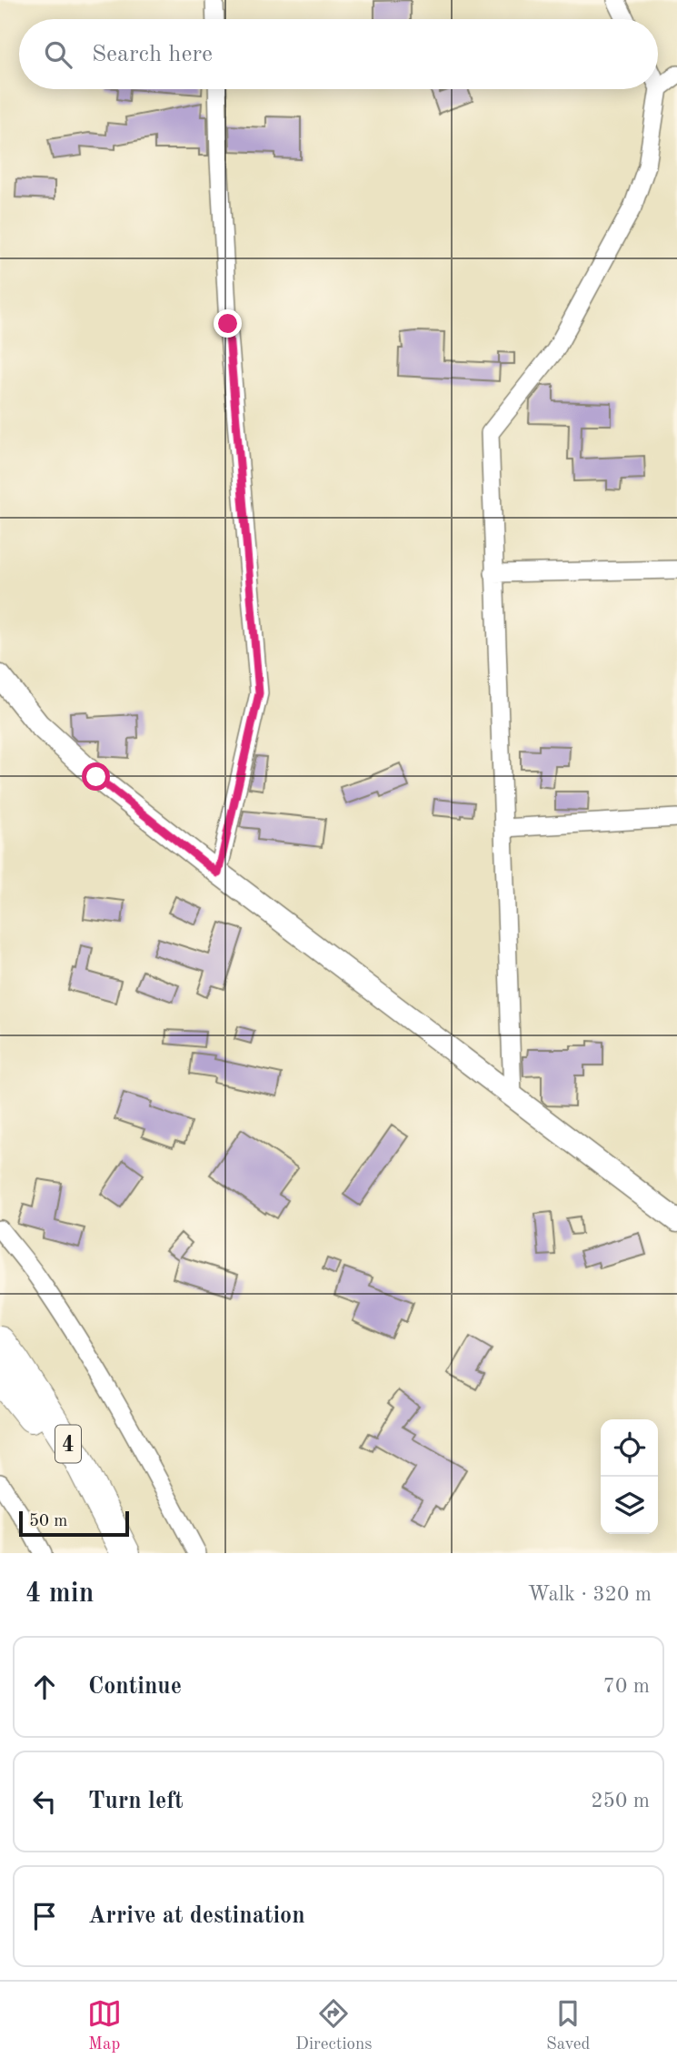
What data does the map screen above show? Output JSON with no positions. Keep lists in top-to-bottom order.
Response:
{
  "streets": {
    "highway": ["4"]
  },
  "scale_bar": "50 m",
  "page": {
    "search": "Search here",
    "scale": "50 m",
    "heading": ["4 min", "Walk · 320 m"],
    "list": [
      ["Continue", "70 m"],
      ["Turn left", "250 m"],
      "Arrive at destination"
    ],
    "nav": ["Map", "Directions", "Saved"]
  }
}
